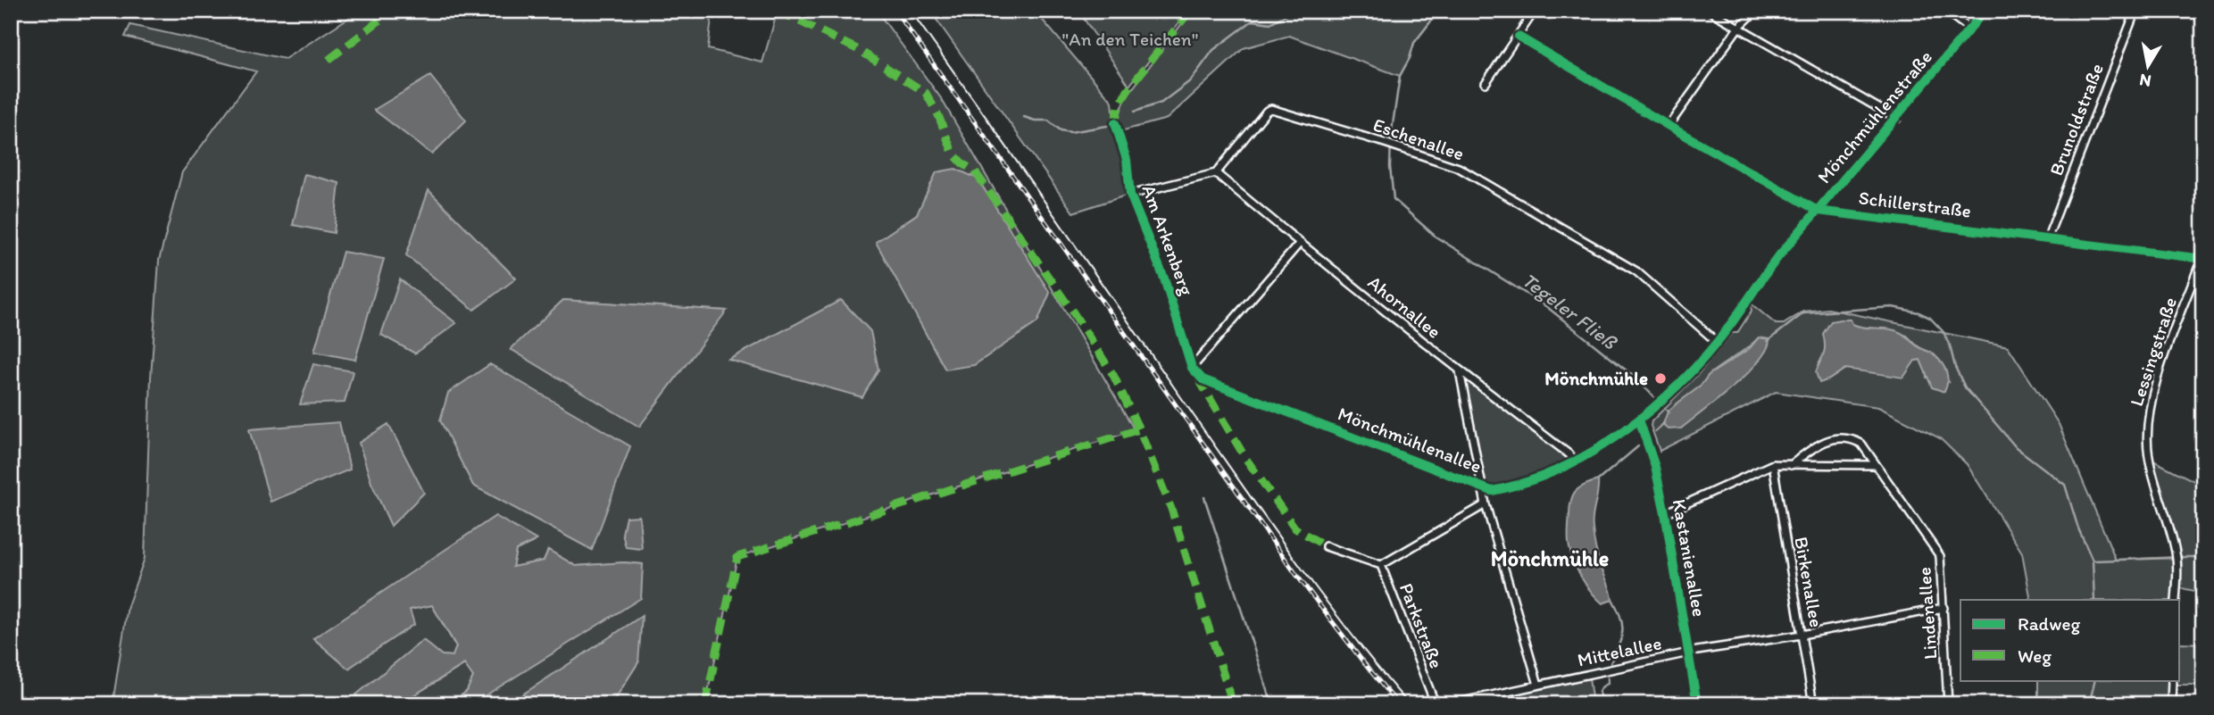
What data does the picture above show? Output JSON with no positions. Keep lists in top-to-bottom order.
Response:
{
  "streets": {
    "street": [
      "Mönchmühlenstraße",
      "Brunoldstraße",
      "Eschenallee",
      "Schillerstraße",
      "Am Arkenberg",
      "Ahornallee",
      "Lessingstraße",
      "Mönchmühlenallee",
      "Kastanienallee",
      "Birkenallee",
      "Lindenallee",
      "Parkstraße",
      "Mittelallee"
    ]
  },
  "crossings": [
    ["Mönchmühlenstraße", "Schillerstraße"],
    ["Mönchmühlenstraße", "Mönchmühlenallee"],
    ["Brunoldstraße", "Schillerstraße"],
    ["Eschenallee", "Ahornallee"],
    ["Eschenallee", "Mönchmühlenallee"],
    ["Schillerstraße", "Lessingstraße"],
    ["Am Arkenberg", "Mönchmühlenallee"],
    ["Ahornallee", "Mönchmühlenallee"],
    ["Mönchmühlenallee", "Kastanienallee"],
    ["Kastanienallee", "Mittelallee"],
    ["Birkenallee", "Mittelallee"],
    ["Lindenallee", "Mittelallee"]
  ],
  "districts": ["Mönchmühle"],
  "water": ["Tegeler Fließ"],
  "parks": ["\"An den Teichen\""],
  "places": ["Mönchmühle"],
  "legend": ["Radweg", "Weg"],
  "north": "bottom"
}
